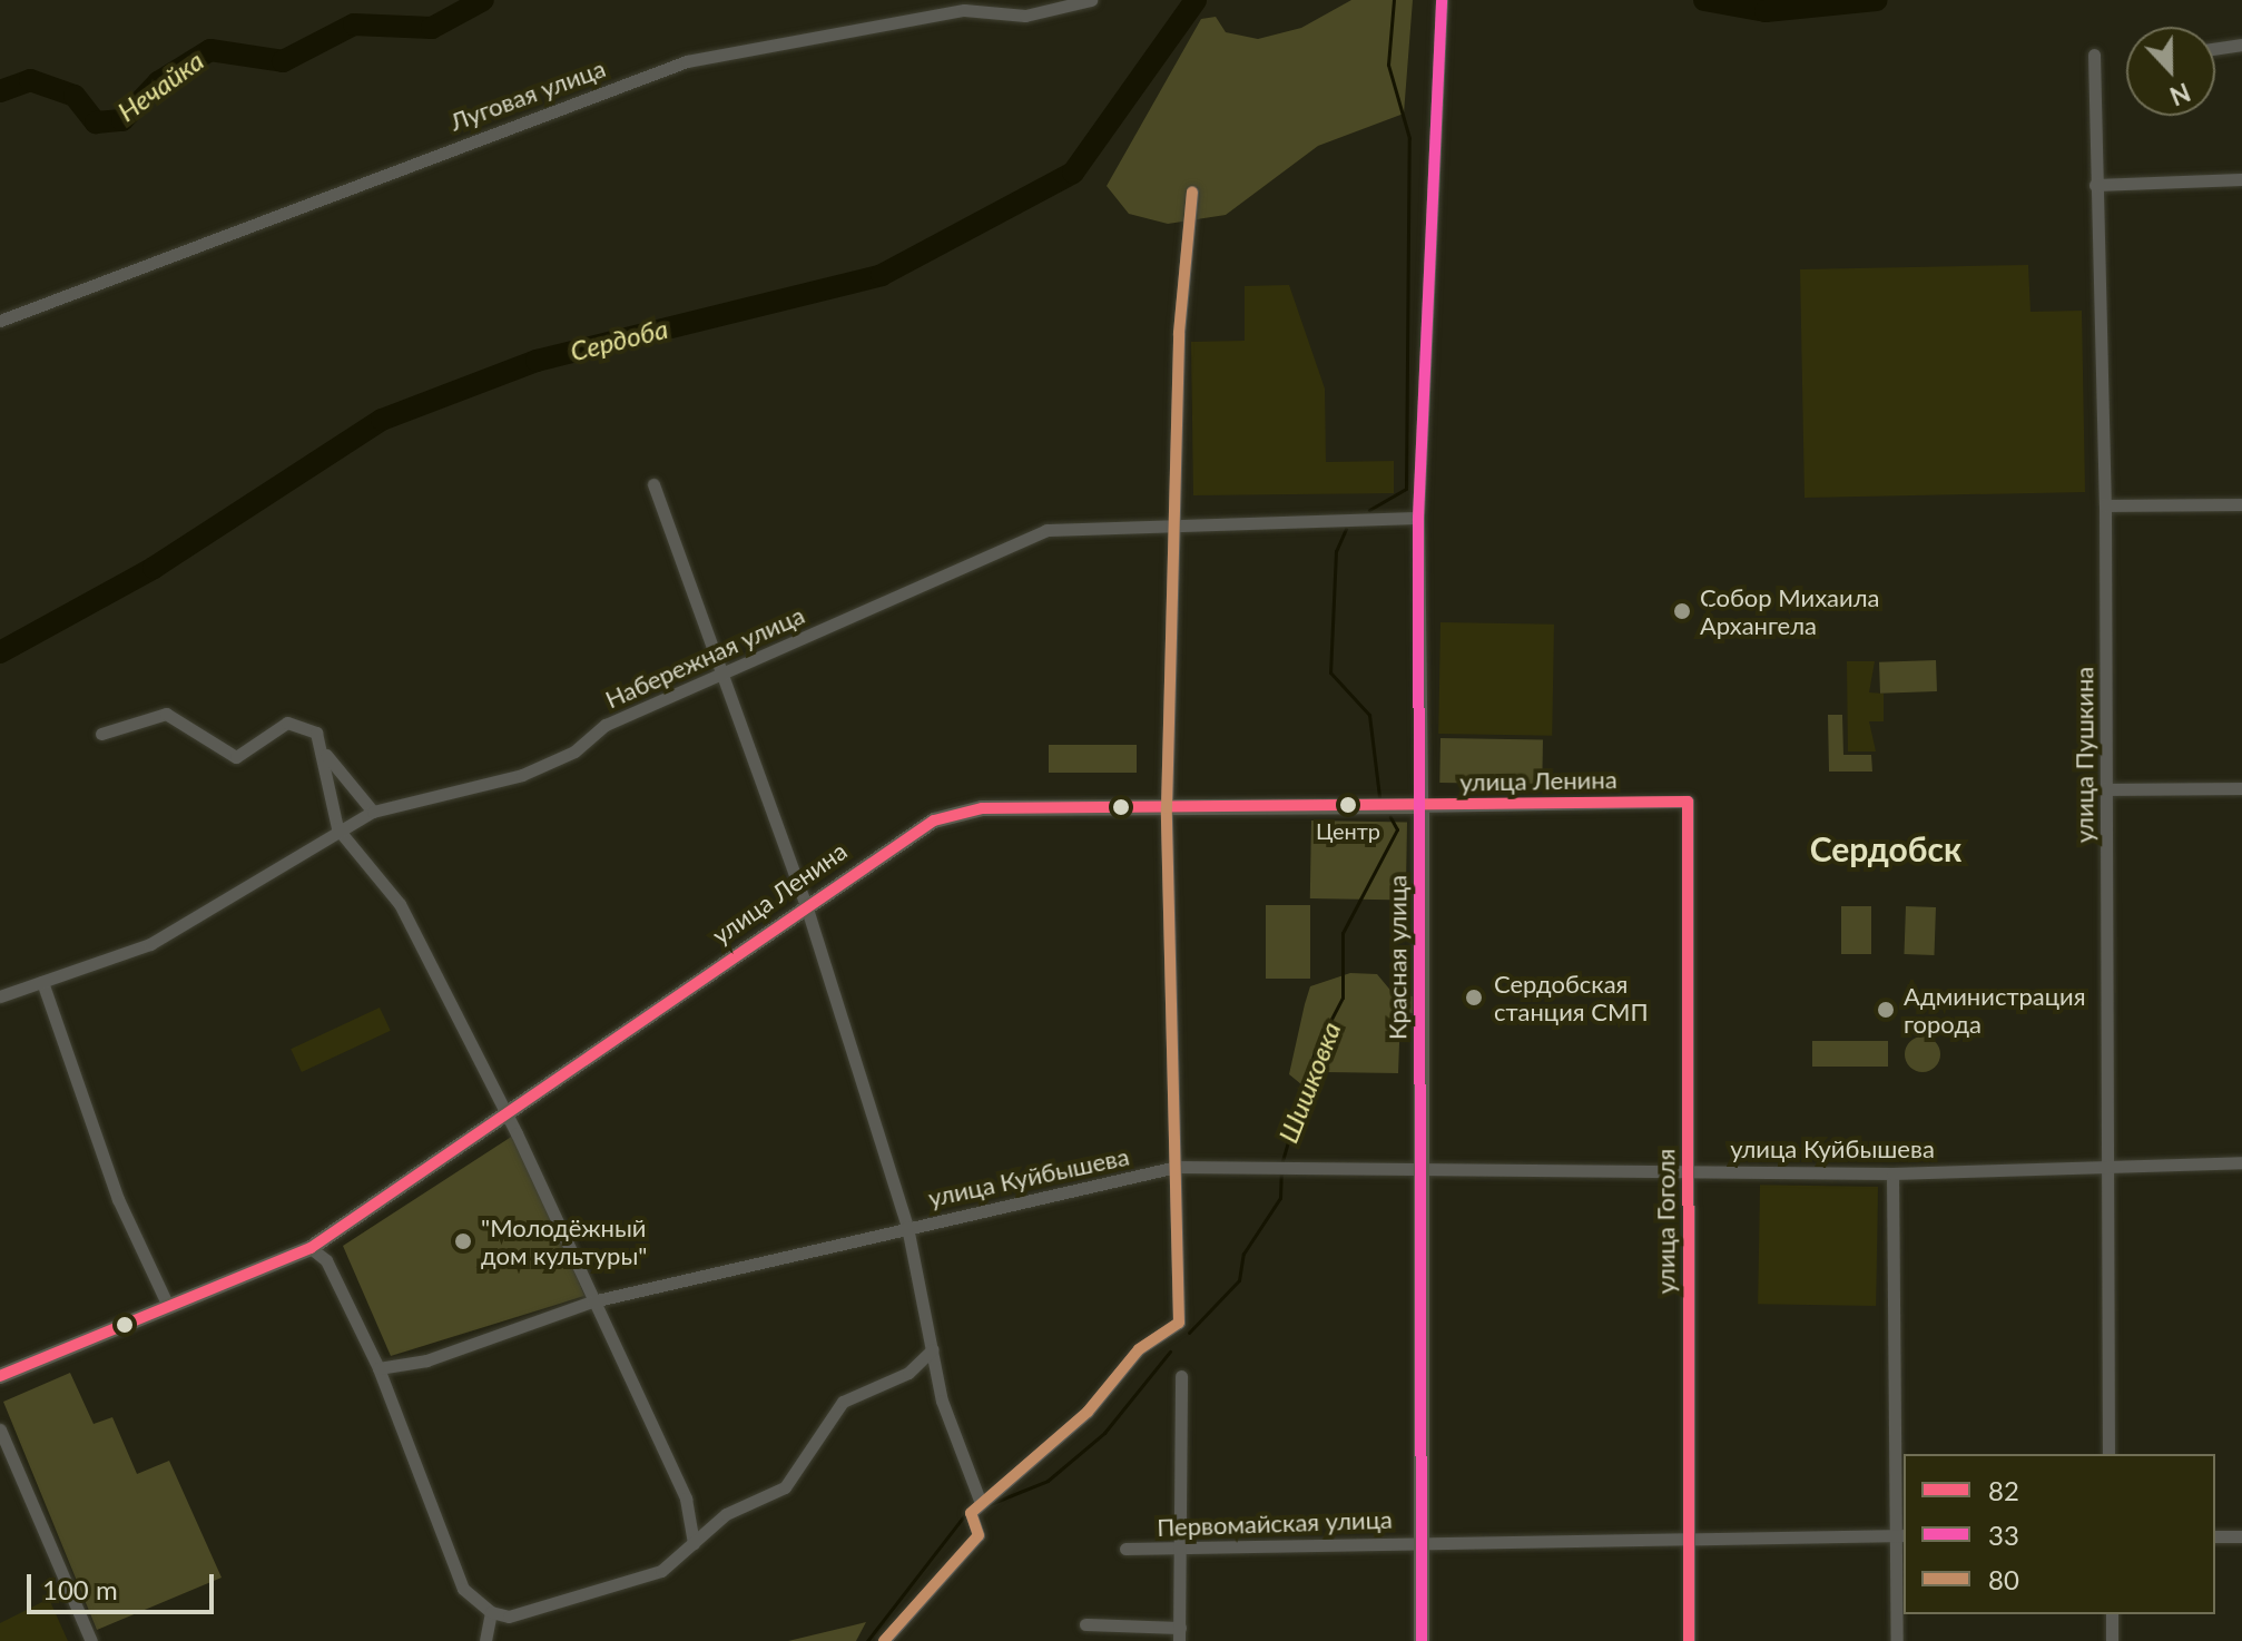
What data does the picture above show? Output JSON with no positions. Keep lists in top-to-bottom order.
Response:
{
  "streets": {
    "main road": ["улица Ленина", "Красная улица"],
    "street": [
      "Луговая улица",
      "Набережная улица",
      "улица Пушкина",
      "улица Куйбышева",
      "улица Гоголя",
      "Первомайская улица"
    ]
  },
  "crossings": [
    ["Набережная улица", "Красная улица"],
    ["улица Пушкина", "улица Куйбышева"],
    ["улица Ленина", "Красная улица"],
    ["улица Ленина", "улица Гоголя"],
    ["Красная улица", "улица Куйбышева"],
    ["Красная улица", "Первомайская улица"],
    ["улица Куйбышева", "улица Гоголя"],
    ["улица Гоголя", "Первомайская улица"]
  ],
  "districts": ["Сердобск"],
  "water": ["Нечайка", "Сердоба", "Шишковка"],
  "places": [
    "Собор Михаила Архангела",
    "Центр",
    "Сердобская станция СМП",
    "Администрация города",
    "\"Молодёжный дом культуры\""
  ],
  "lines": ["transit line 33", "transit line 80", "transit line 82"],
  "legend": ["82", "33", "80"],
  "scale_bar": "100 m",
  "north": "bottom"
}
